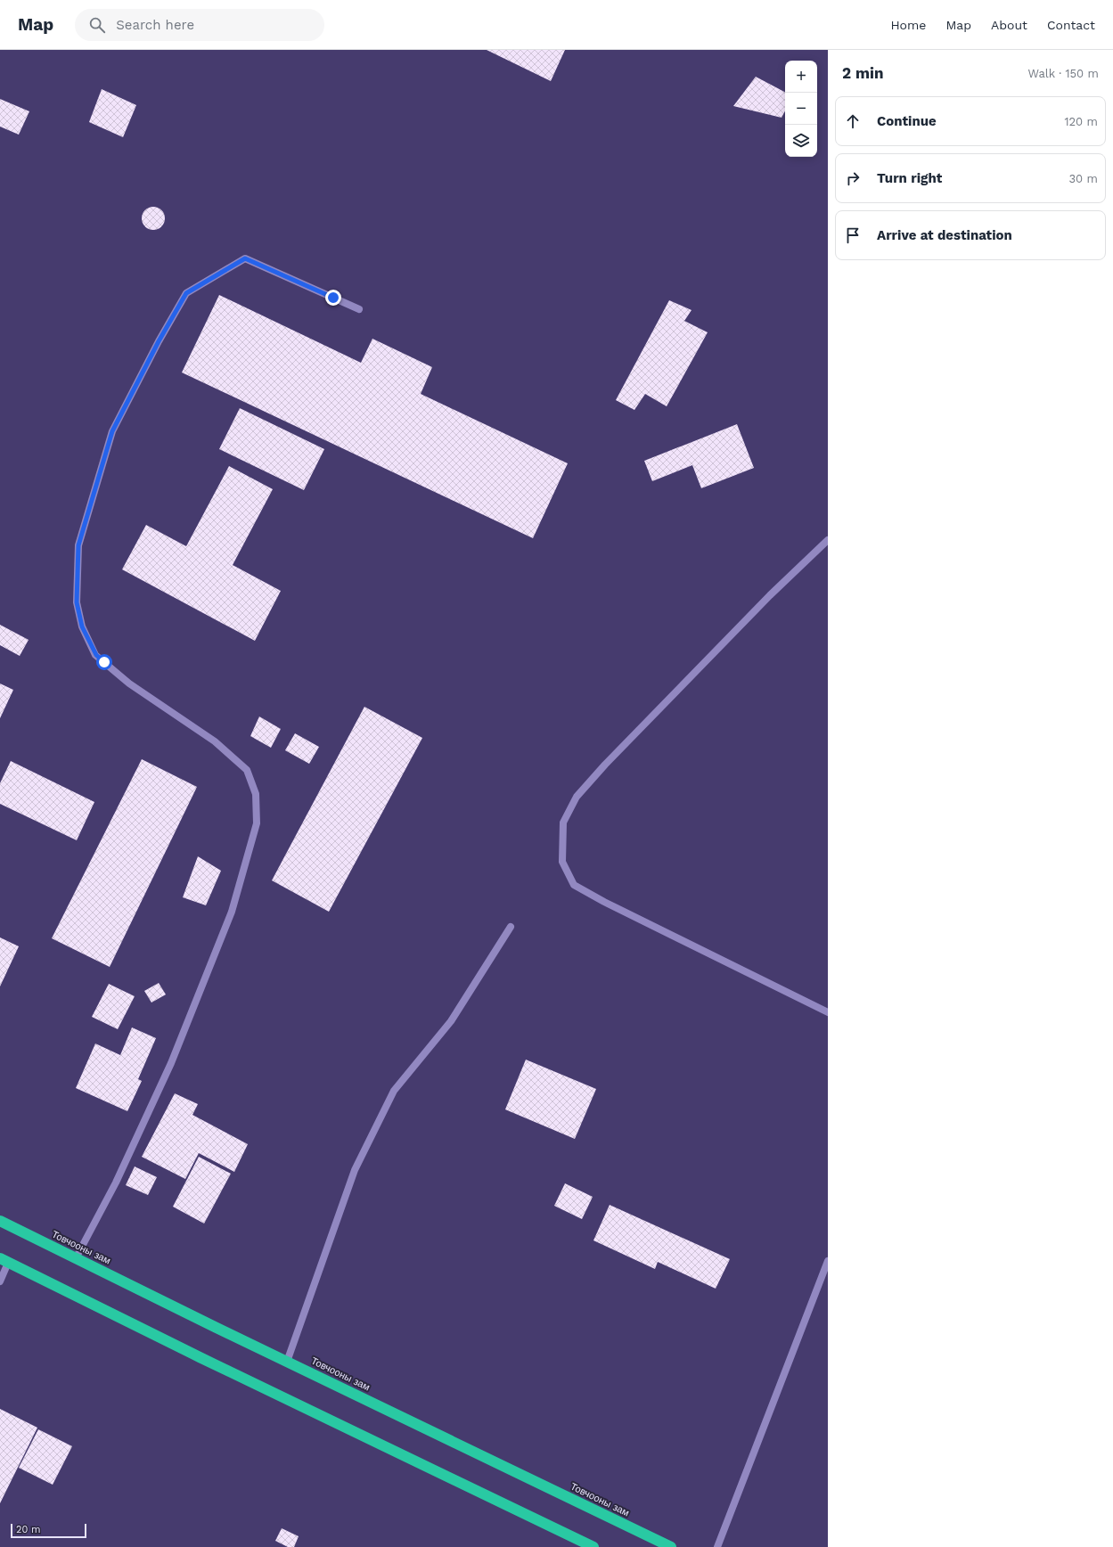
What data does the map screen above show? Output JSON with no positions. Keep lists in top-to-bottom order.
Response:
{
  "streets": {
    "highway": ["Товчооны зам"]
  },
  "scale_bar": "20 m",
  "page": {
    "header": "Map",
    "search": "Search here",
    "nav": [
      "Home",
      "Map",
      "About",
      "Contact"
    ],
    "heading": ["2 min", "Walk · 150 m"],
    "map_buttons": ["+", "−"],
    "list": [
      ["Continue", "120 m"],
      ["Turn right", "30 m"],
      "Arrive at destination"
    ],
    "scale": "20 m"
  }
}
